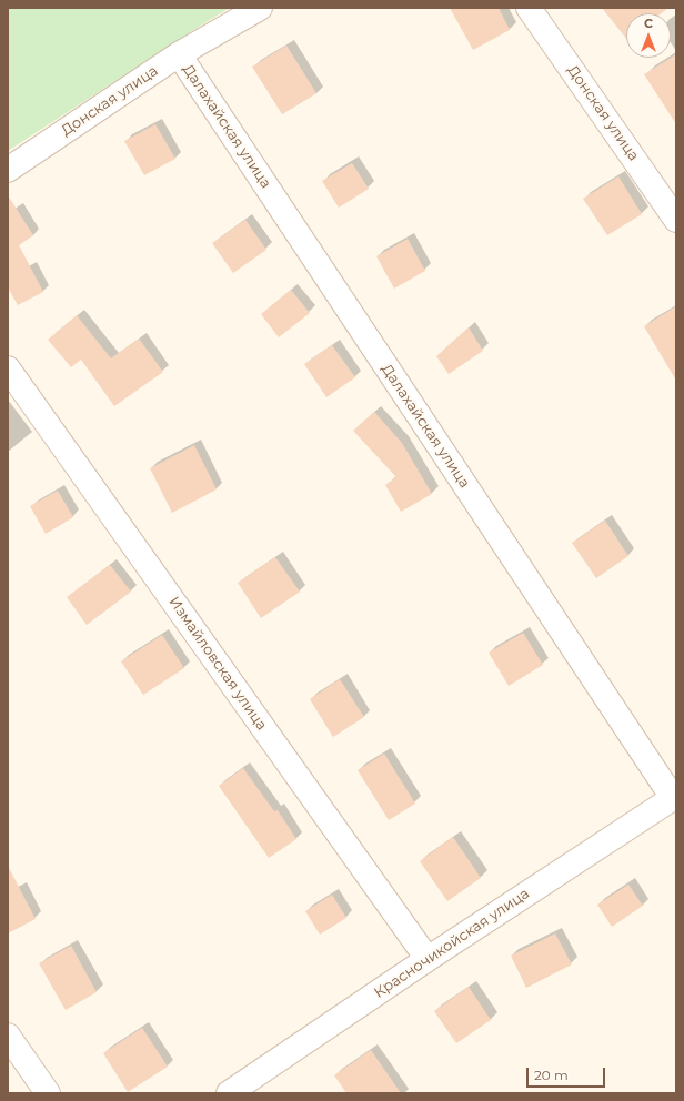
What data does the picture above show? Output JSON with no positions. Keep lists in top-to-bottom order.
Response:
{
  "streets": {
    "street": [
      "Донская улица",
      "Далахайская улица",
      "Измайловская улица",
      "Красночикойская улица"
    ]
  },
  "crossings": [
    ["Донская улица", "Далахайская улица"],
    ["Далахайская улица", "Красночикойская улица"],
    ["Измайловская улица", "Красночикойская улица"]
  ],
  "scale_bar": "20 m",
  "north": "top"
}
